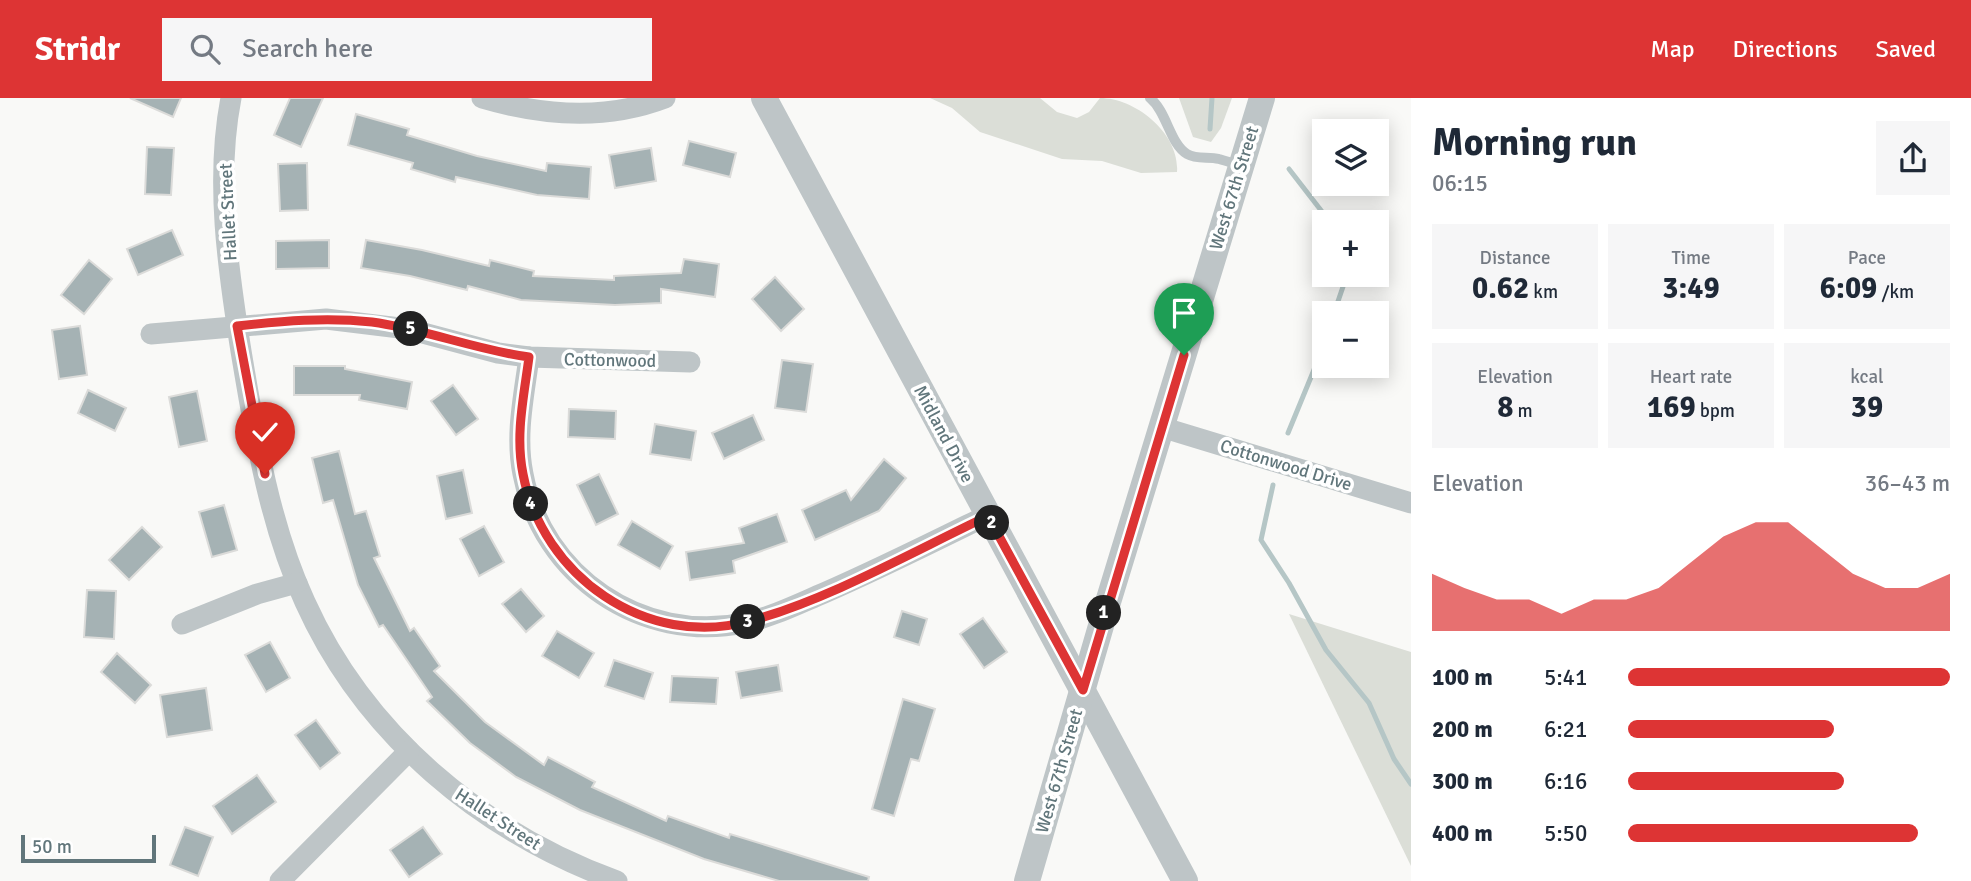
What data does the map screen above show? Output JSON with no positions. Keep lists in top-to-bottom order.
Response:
{
  "streets": {
    "street": [
      "West 67th Street",
      "Hallet Street",
      "Cottonwood",
      "Midland Drive",
      "Cottonwood Drive"
    ]
  },
  "crossings": [
    ["West 67th Street", "Midland Drive"],
    ["West 67th Street", "Cottonwood Drive"]
  ],
  "scale_bar": "50 m",
  "page": {
    "header": "Stridr",
    "search": "Search here",
    "nav": ["Map", "Directions", "Saved"],
    "heading": ["Morning run", "06:15"],
    "map_buttons": ["+", "−"],
    "stats": [
      ["Distance", "0.62 km"],
      ["Time", "3:49"],
      ["Pace", "6:09 /km"],
      ["Elevation", "8 m"],
      ["Heart rate", "169 bpm"],
      ["kcal", "39"]
    ],
    "pins": [
      "5",
      "4",
      "2",
      "1",
      "3"
    ],
    "chart": ["Elevation", "36–43 m"],
    "list": [
      {
        "name": "100 m",
        "note": "5:41"
      },
      {
        "name": "200 m",
        "note": "6:21"
      },
      {
        "name": "300 m",
        "note": "6:16"
      },
      {
        "name": "400 m",
        "note": "5:50"
      }
    ],
    "scale": "50 m"
  }
}
